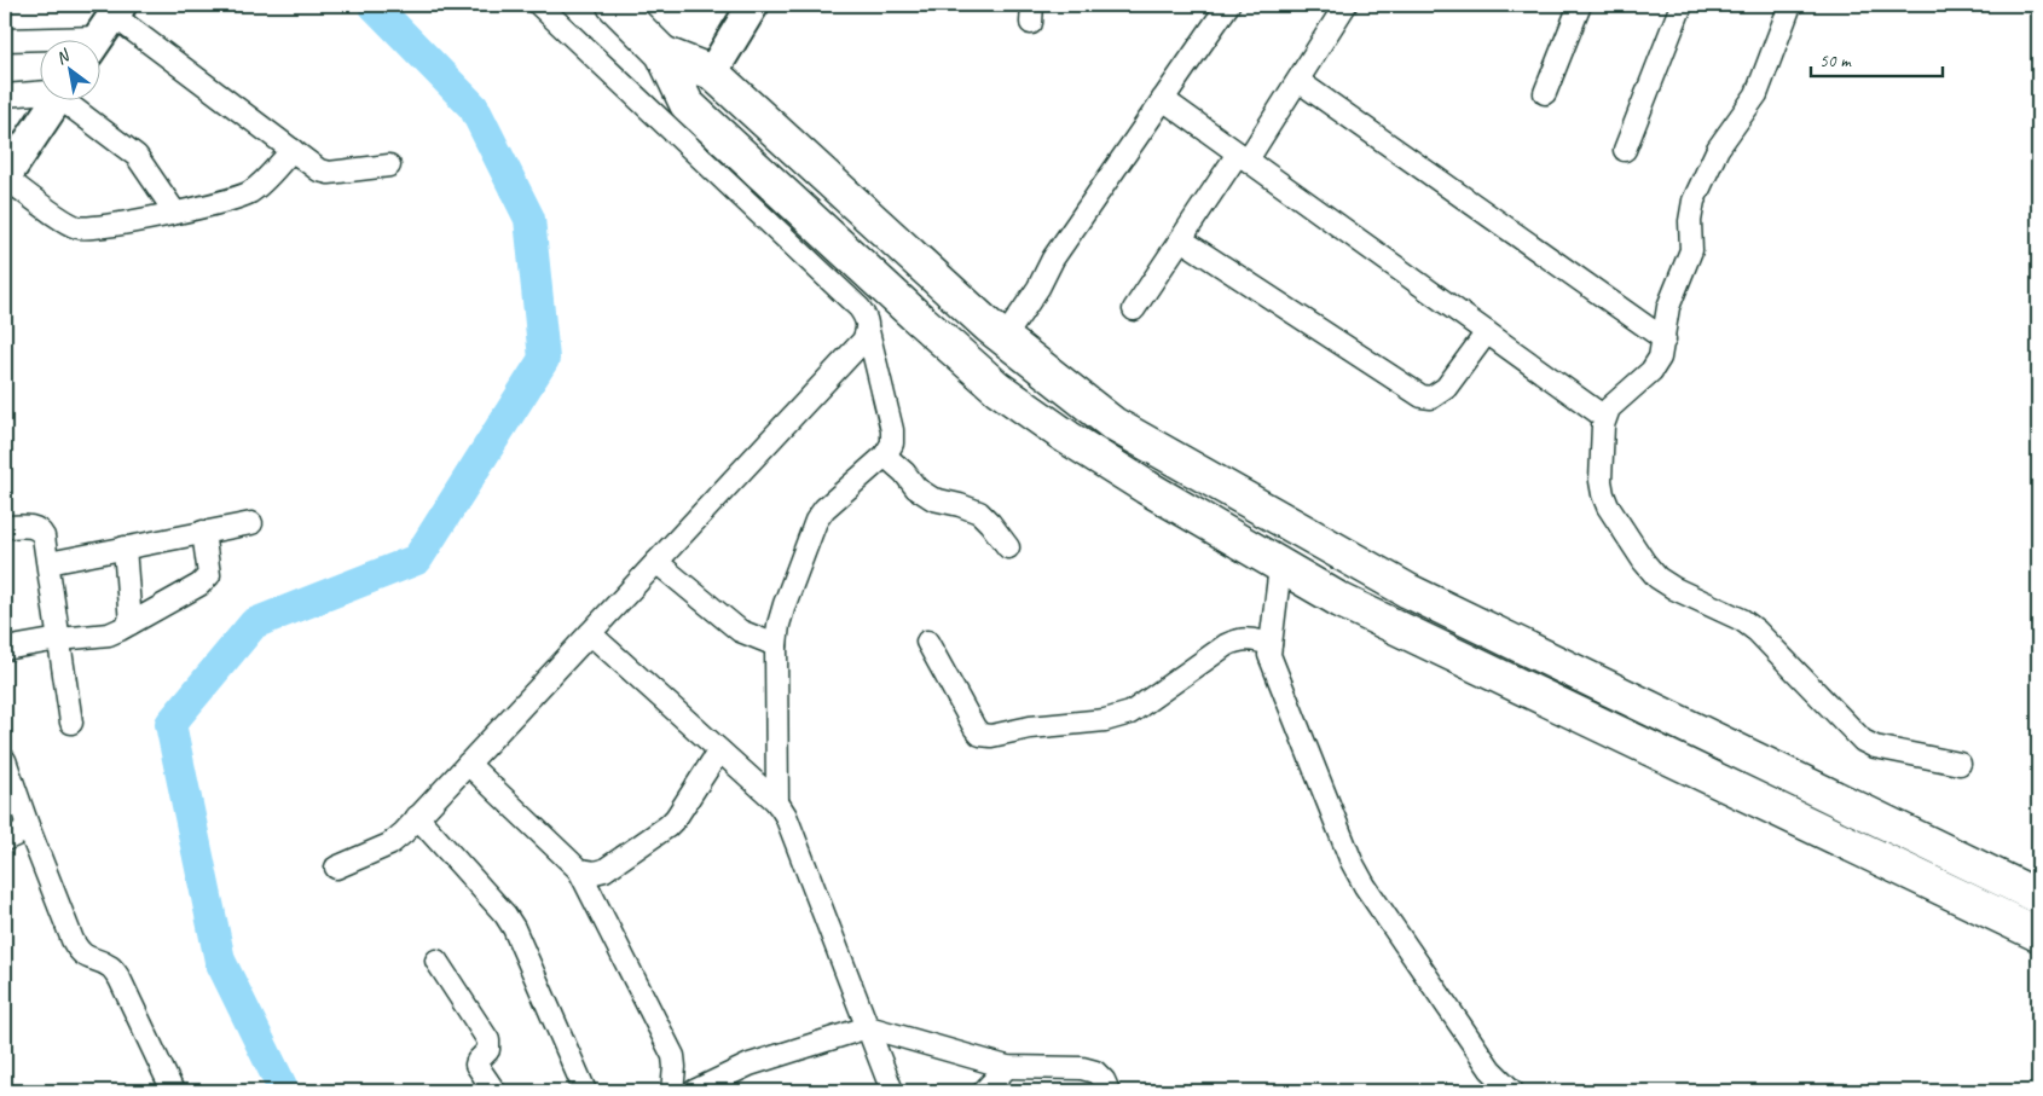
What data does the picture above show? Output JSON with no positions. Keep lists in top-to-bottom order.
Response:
{
  "scale_bar": "50 m",
  "north": "top left"
}
